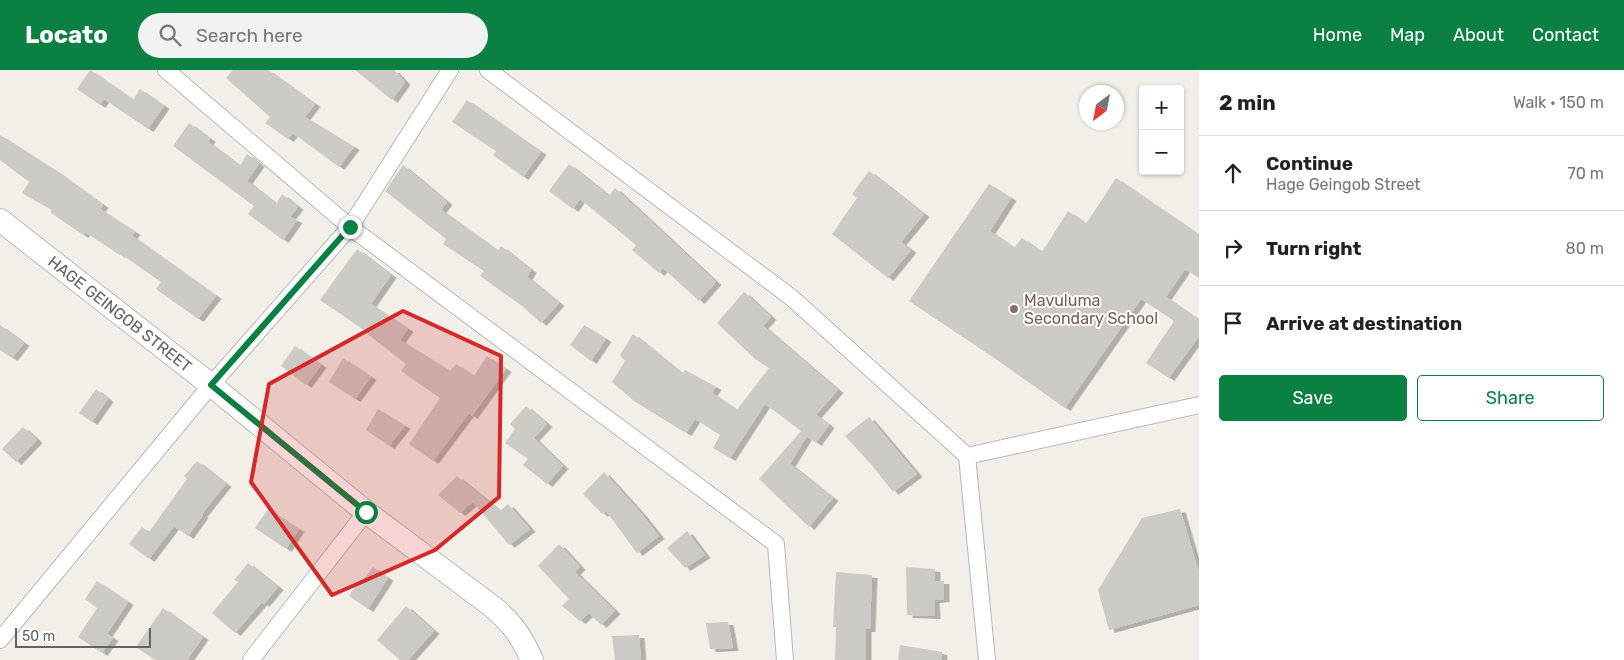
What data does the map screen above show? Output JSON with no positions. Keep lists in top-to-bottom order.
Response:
{
  "streets": {
    "street": ["HAGE GEINGOB STREET"]
  },
  "places": ["Mavuluma Secondary School"],
  "scale_bar": "50 m",
  "north": "bottom left",
  "page": {
    "header": "Locato",
    "search": "Search here",
    "nav": [
      "Home",
      "Map",
      "About",
      "Contact"
    ],
    "heading": ["2 min", "Walk · 150 m"],
    "map_buttons": ["+", "−"],
    "list": [
      ["Continue", "Hage Geingob Street", "70 m"],
      ["Turn right", "80 m"],
      "Arrive at destination"
    ],
    "buttons": ["Save", "Share"],
    "scale": "50 m"
  }
}
